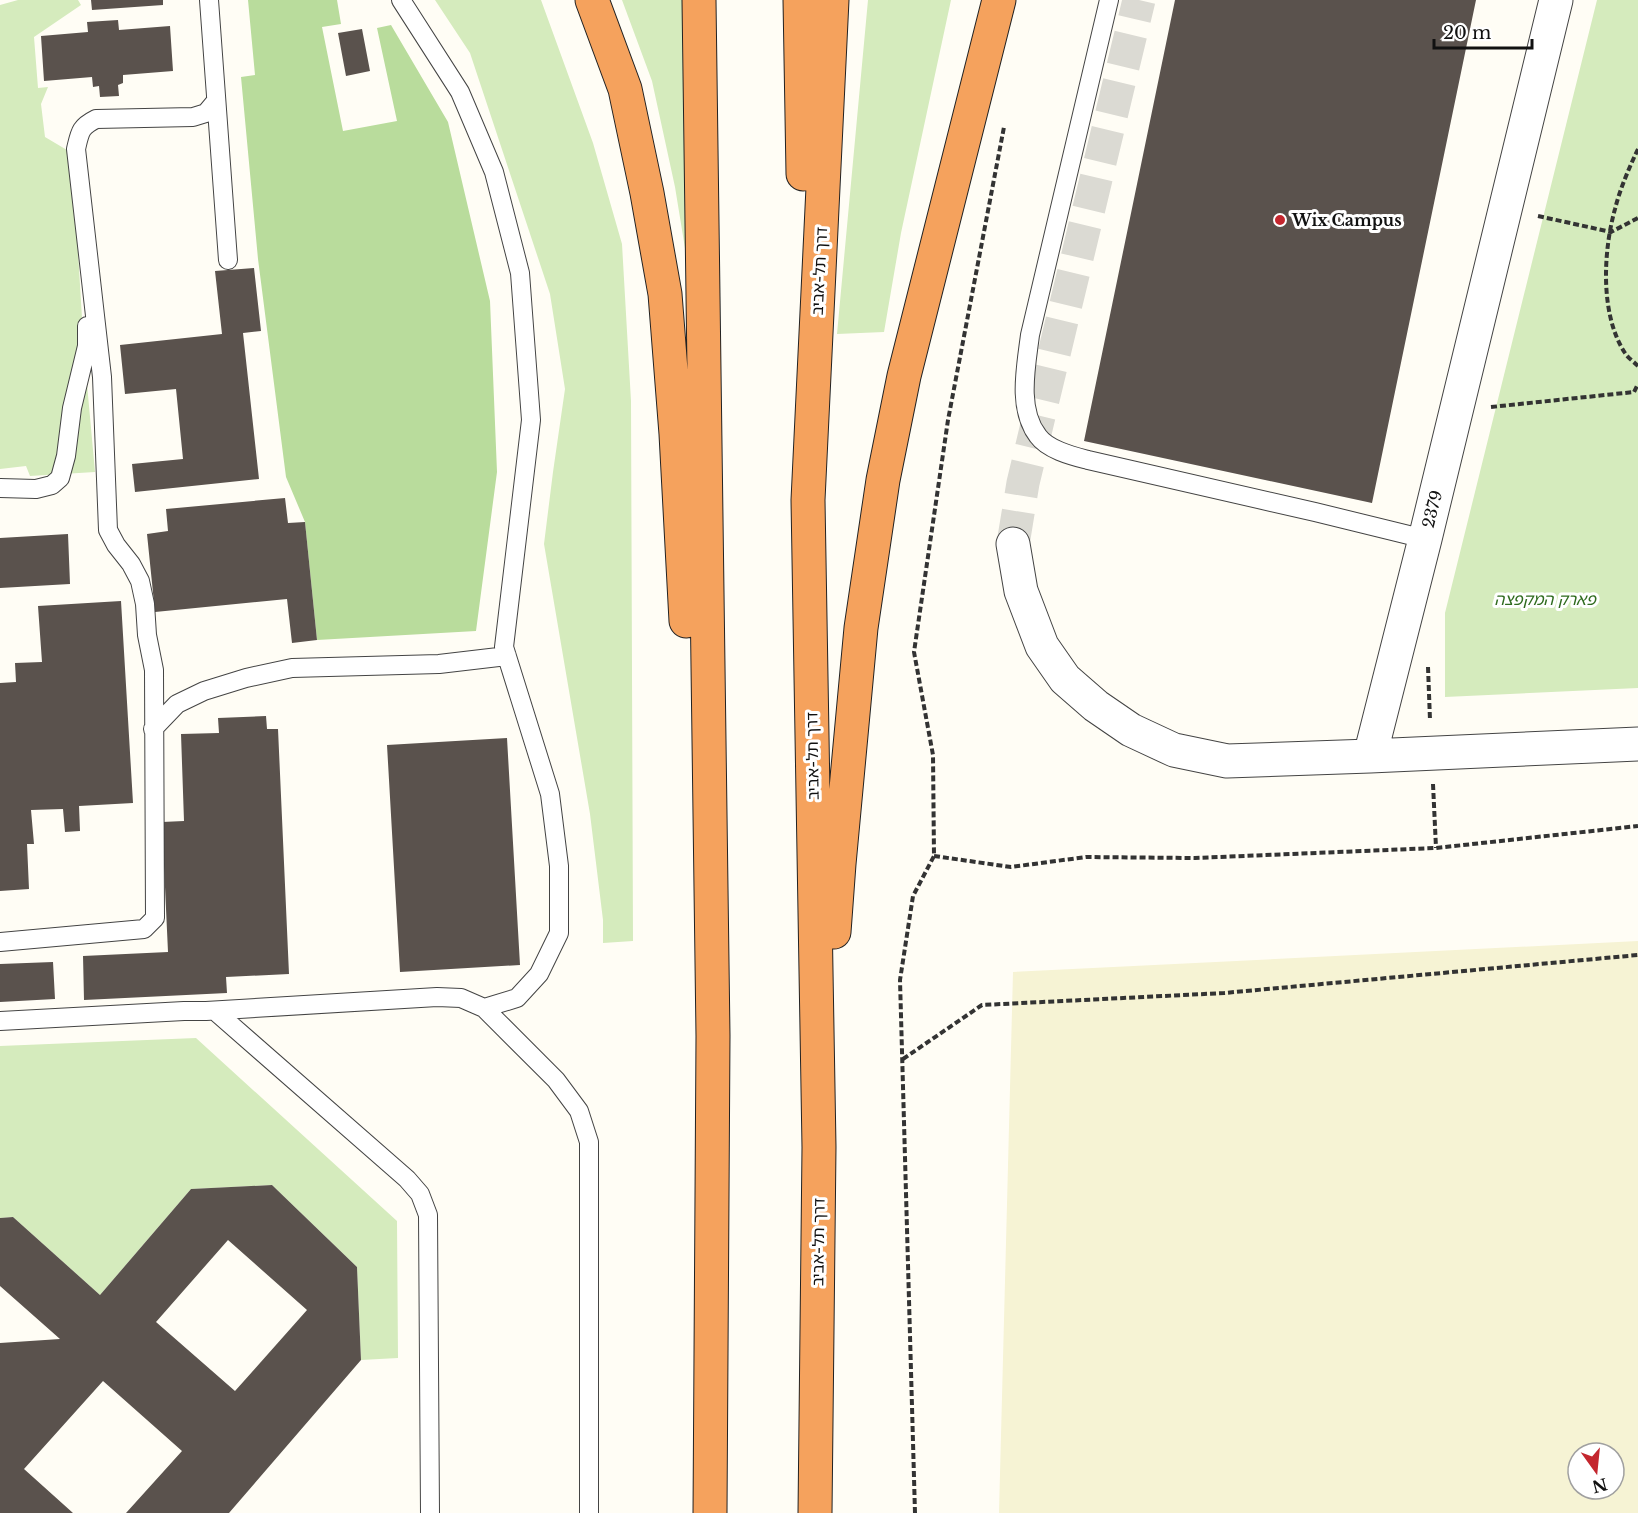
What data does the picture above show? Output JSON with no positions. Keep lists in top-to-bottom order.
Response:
{
  "streets": {
    "highway": ["דרך תל-אביב"],
    "street": ["2379"]
  },
  "parks": ["פארק המקפצה"],
  "places": ["Wix Campus"],
  "scale_bar": "20 m",
  "north": "bottom"
}
